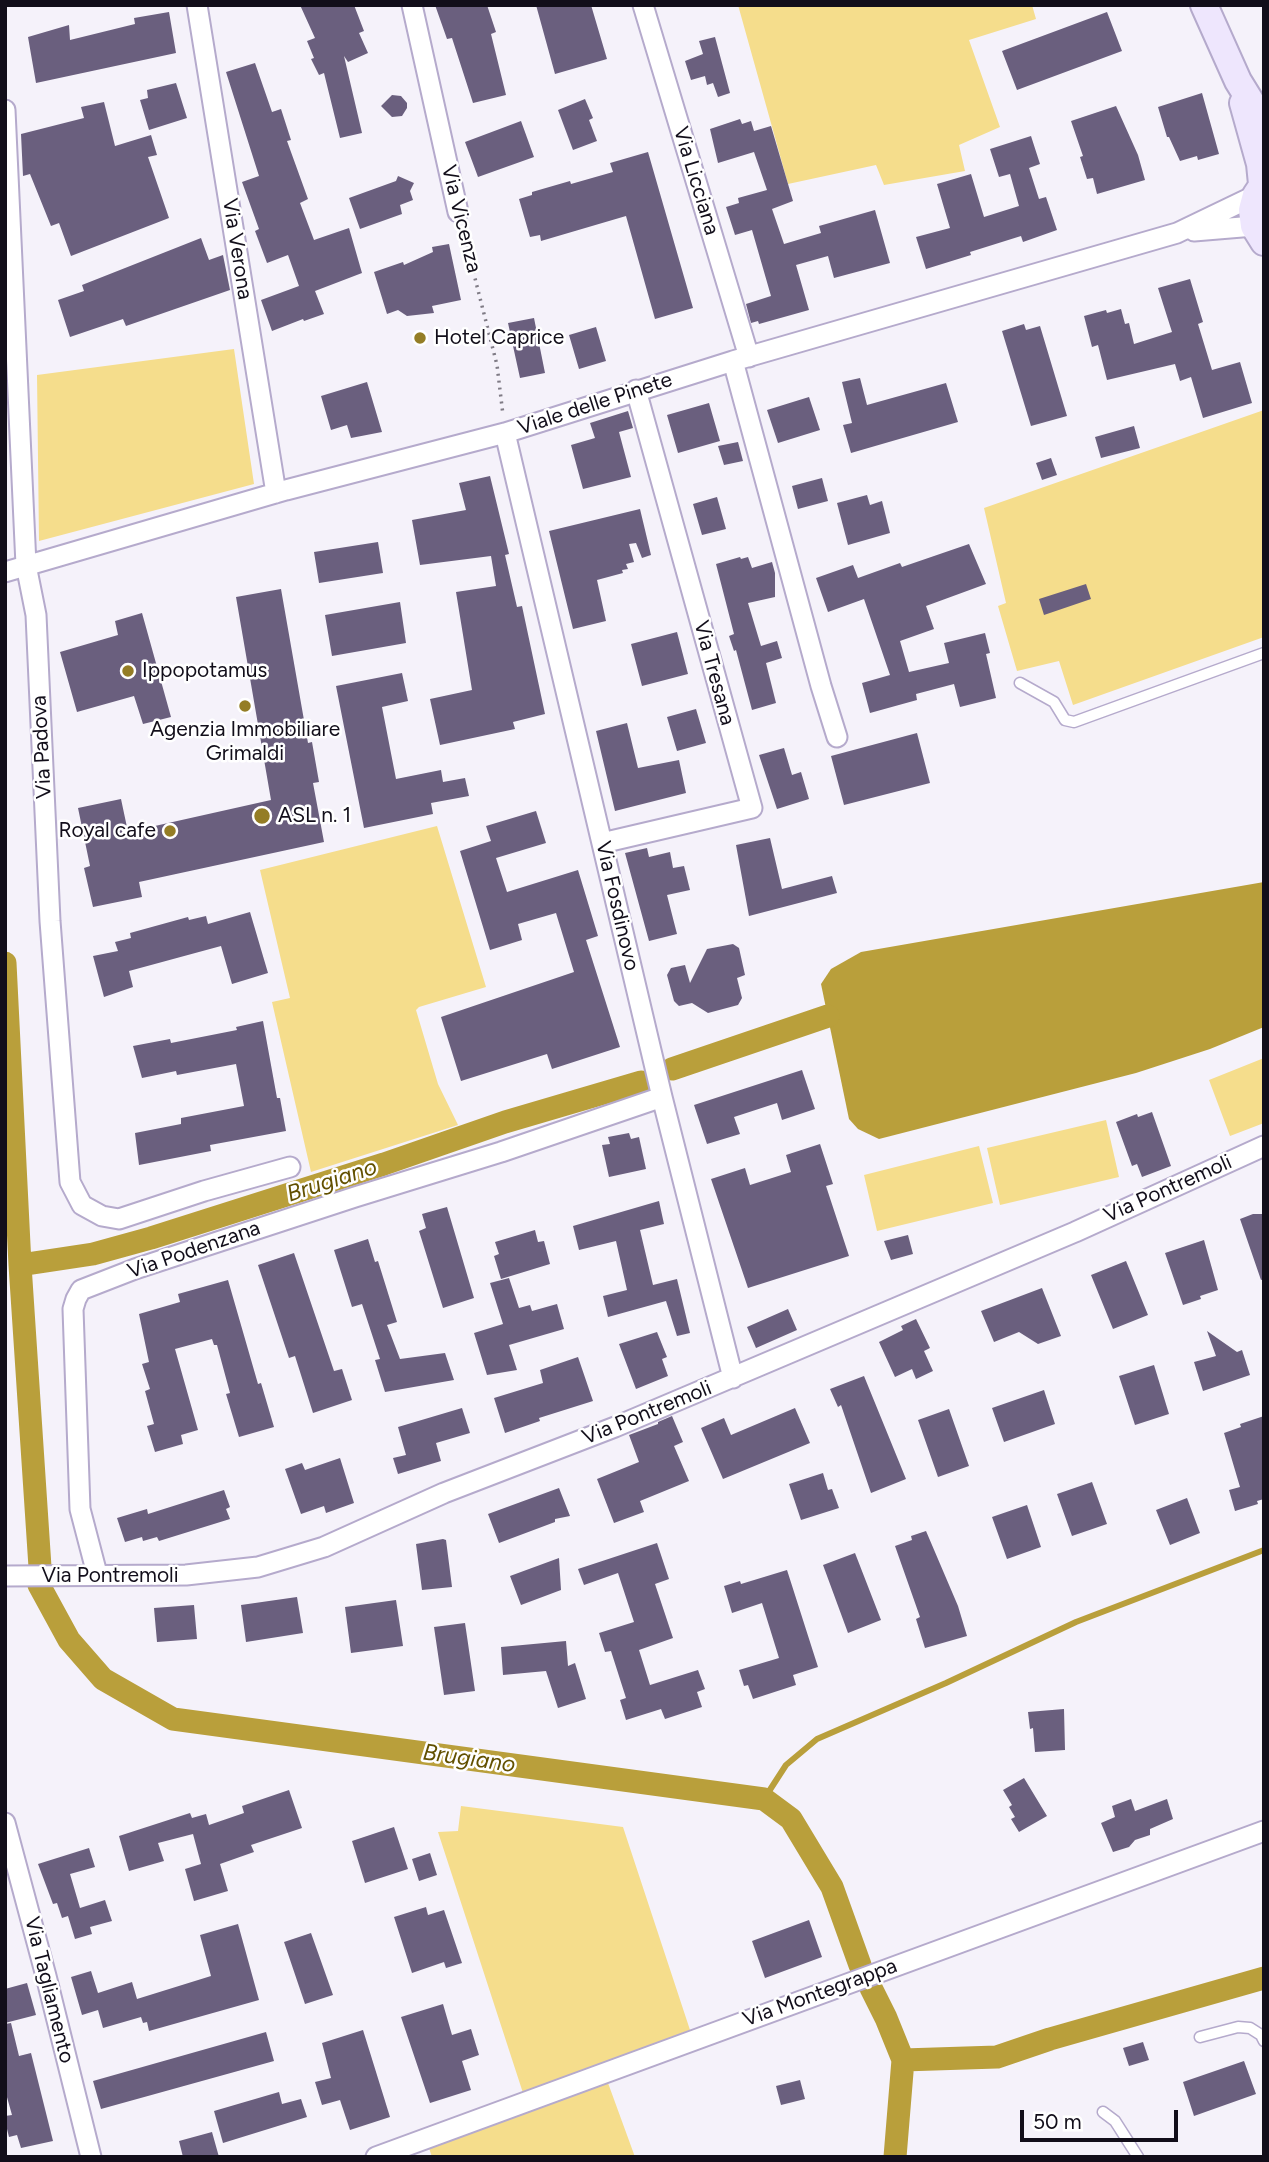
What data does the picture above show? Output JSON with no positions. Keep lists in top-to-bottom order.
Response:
{
  "streets": {
    "main road": ["Viale delle Pinete"],
    "street": [
      "Via Licciana",
      "Via Vicenza",
      "Via Verona",
      "Via Tresana",
      "Via Padova",
      "Via Fosdinovo",
      "Via Pontremoli",
      "Via Podenzana",
      "Via Tagliamento",
      "Via Montegrappa"
    ]
  },
  "crossings": [
    ["Via Licciana", "Viale delle Pinete"],
    ["Via Vicenza", "Viale delle Pinete"],
    ["Via Vicenza", "Via Fosdinovo"],
    ["Via Verona", "Viale delle Pinete"],
    ["Viale delle Pinete", "Via Tresana"],
    ["Viale delle Pinete", "Via Padova"],
    ["Viale delle Pinete", "Via Fosdinovo"],
    ["Via Tresana", "Via Fosdinovo"],
    ["Via Fosdinovo", "Via Pontremoli"],
    ["Via Fosdinovo", "Via Podenzana"],
    ["Via Pontremoli", "Via Podenzana"]
  ],
  "water": ["Brugiano"],
  "places": [
    "Hotel Caprice",
    "Ippopotamus",
    "Agenzia Immobiliare Grimaldi",
    "ASL n. 1",
    "Royal cafe"
  ],
  "scale_bar": "50 m"
}
